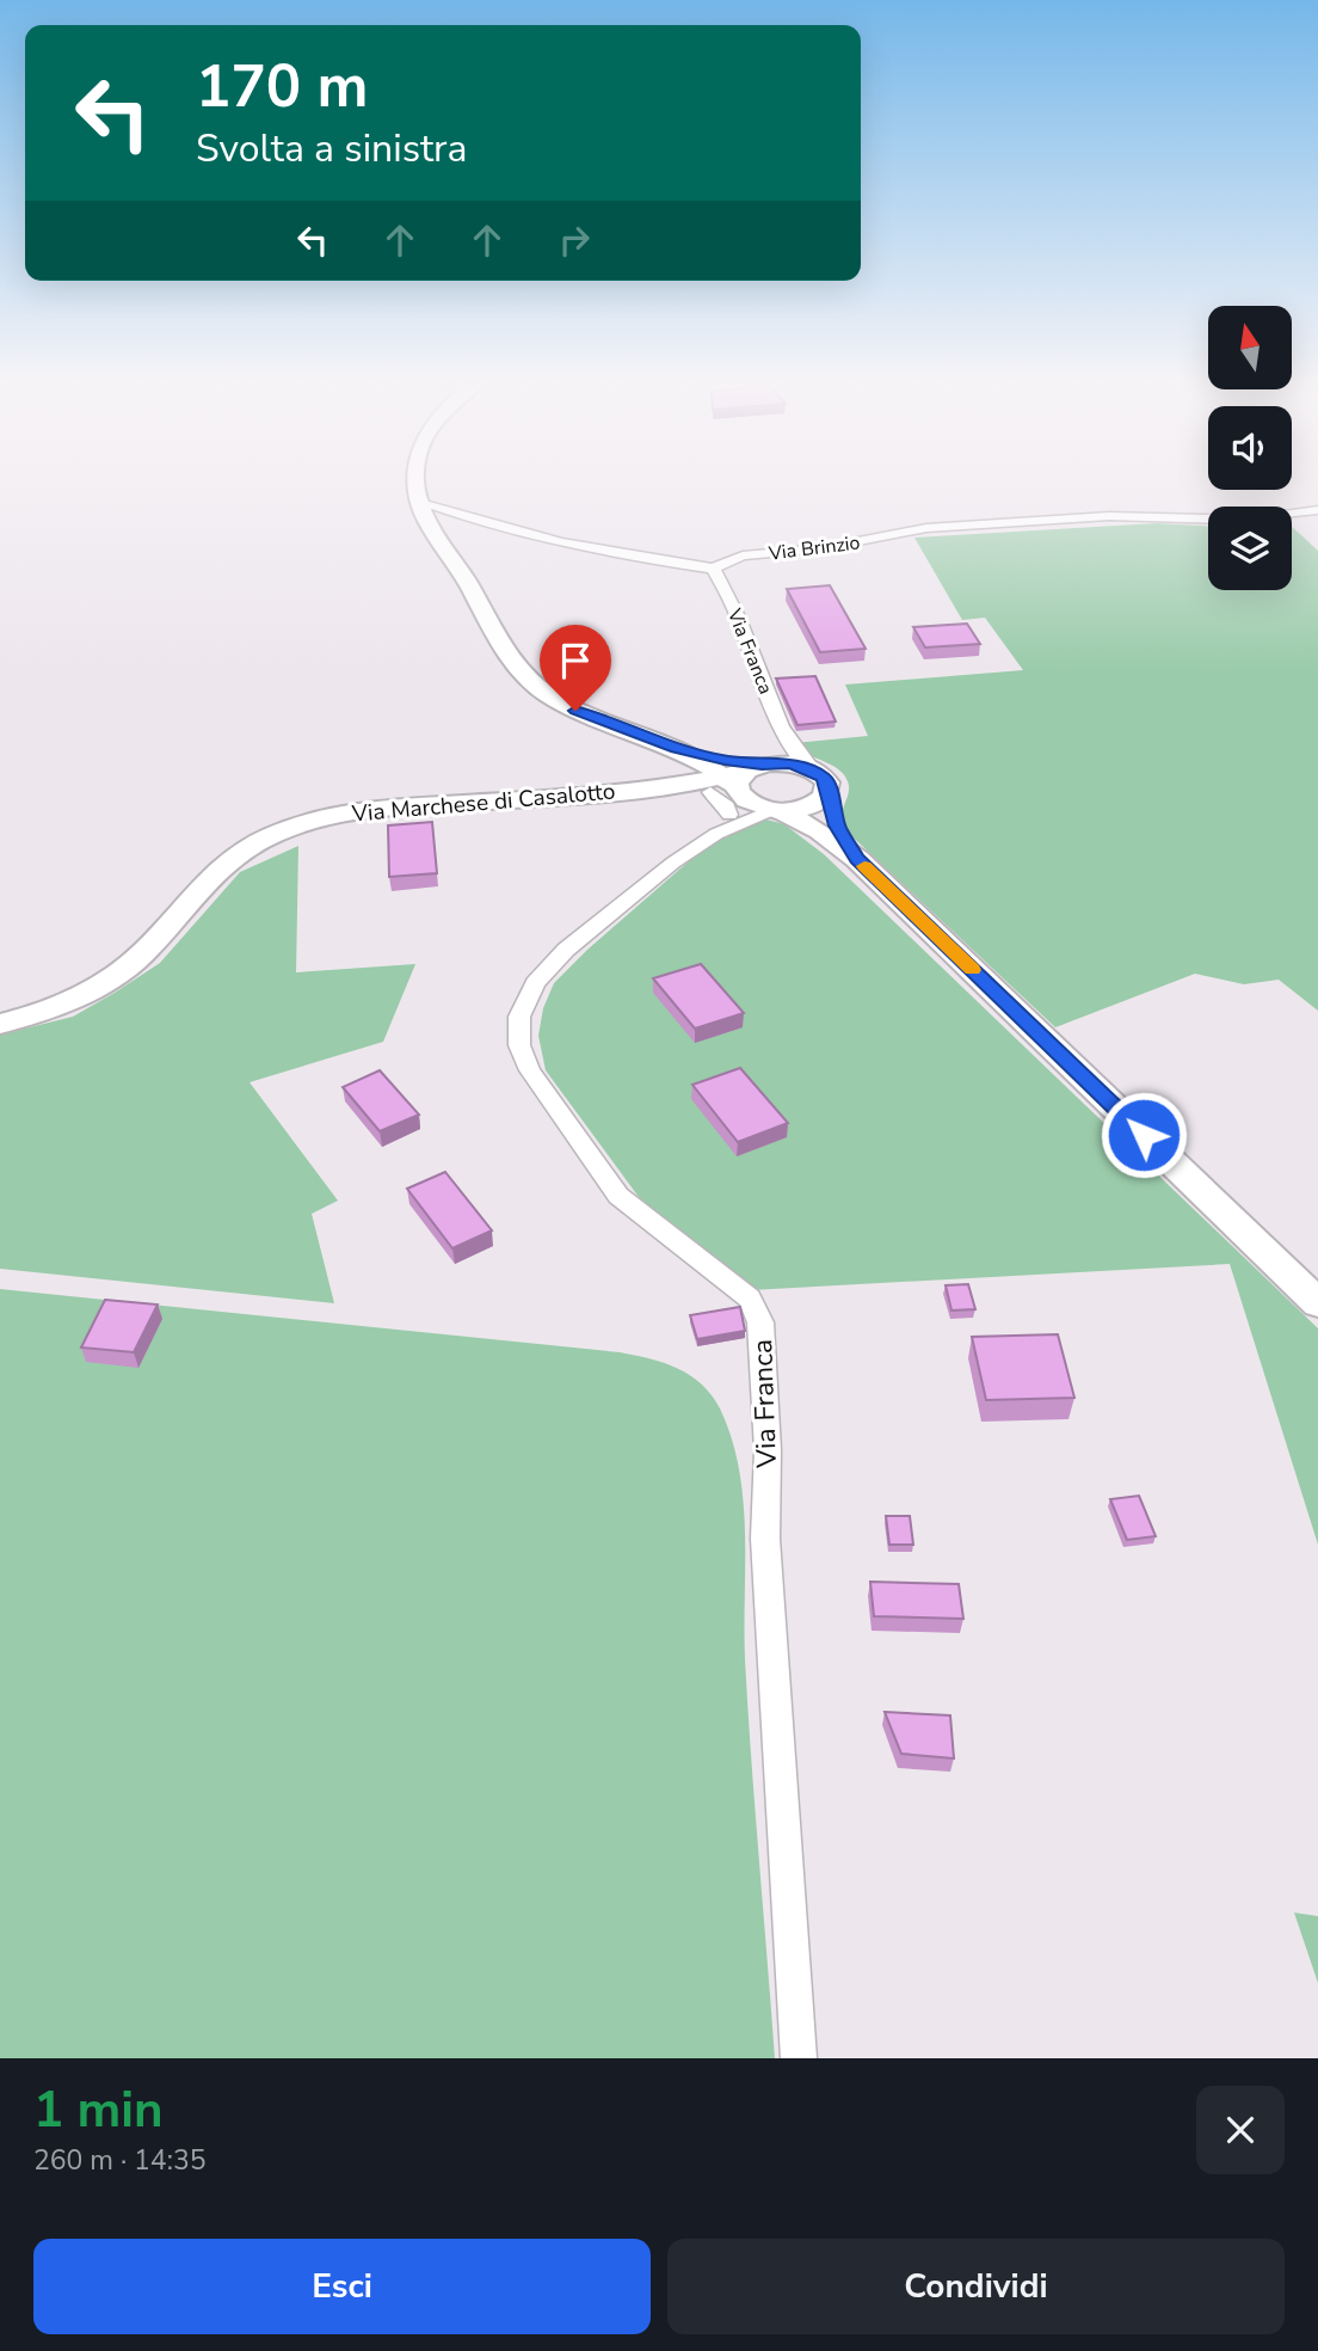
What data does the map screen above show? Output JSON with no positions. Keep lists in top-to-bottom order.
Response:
{
  "streets": {
    "street": ["Via Brinzio", "Via Franca", "Via Marchese di Casalotto"]
  },
  "crossings": [
    ["Via Brinzio", "Via Franca"],
    ["Via Franca", "Via Marchese di Casalotto"]
  ],
  "north": "top",
  "page": {
    "turn": ["170 m", "Svolta a sinistra"],
    "heading": ["1 min", "260 m · 14:35"],
    "buttons": ["Esci", "Condividi"]
  }
}
